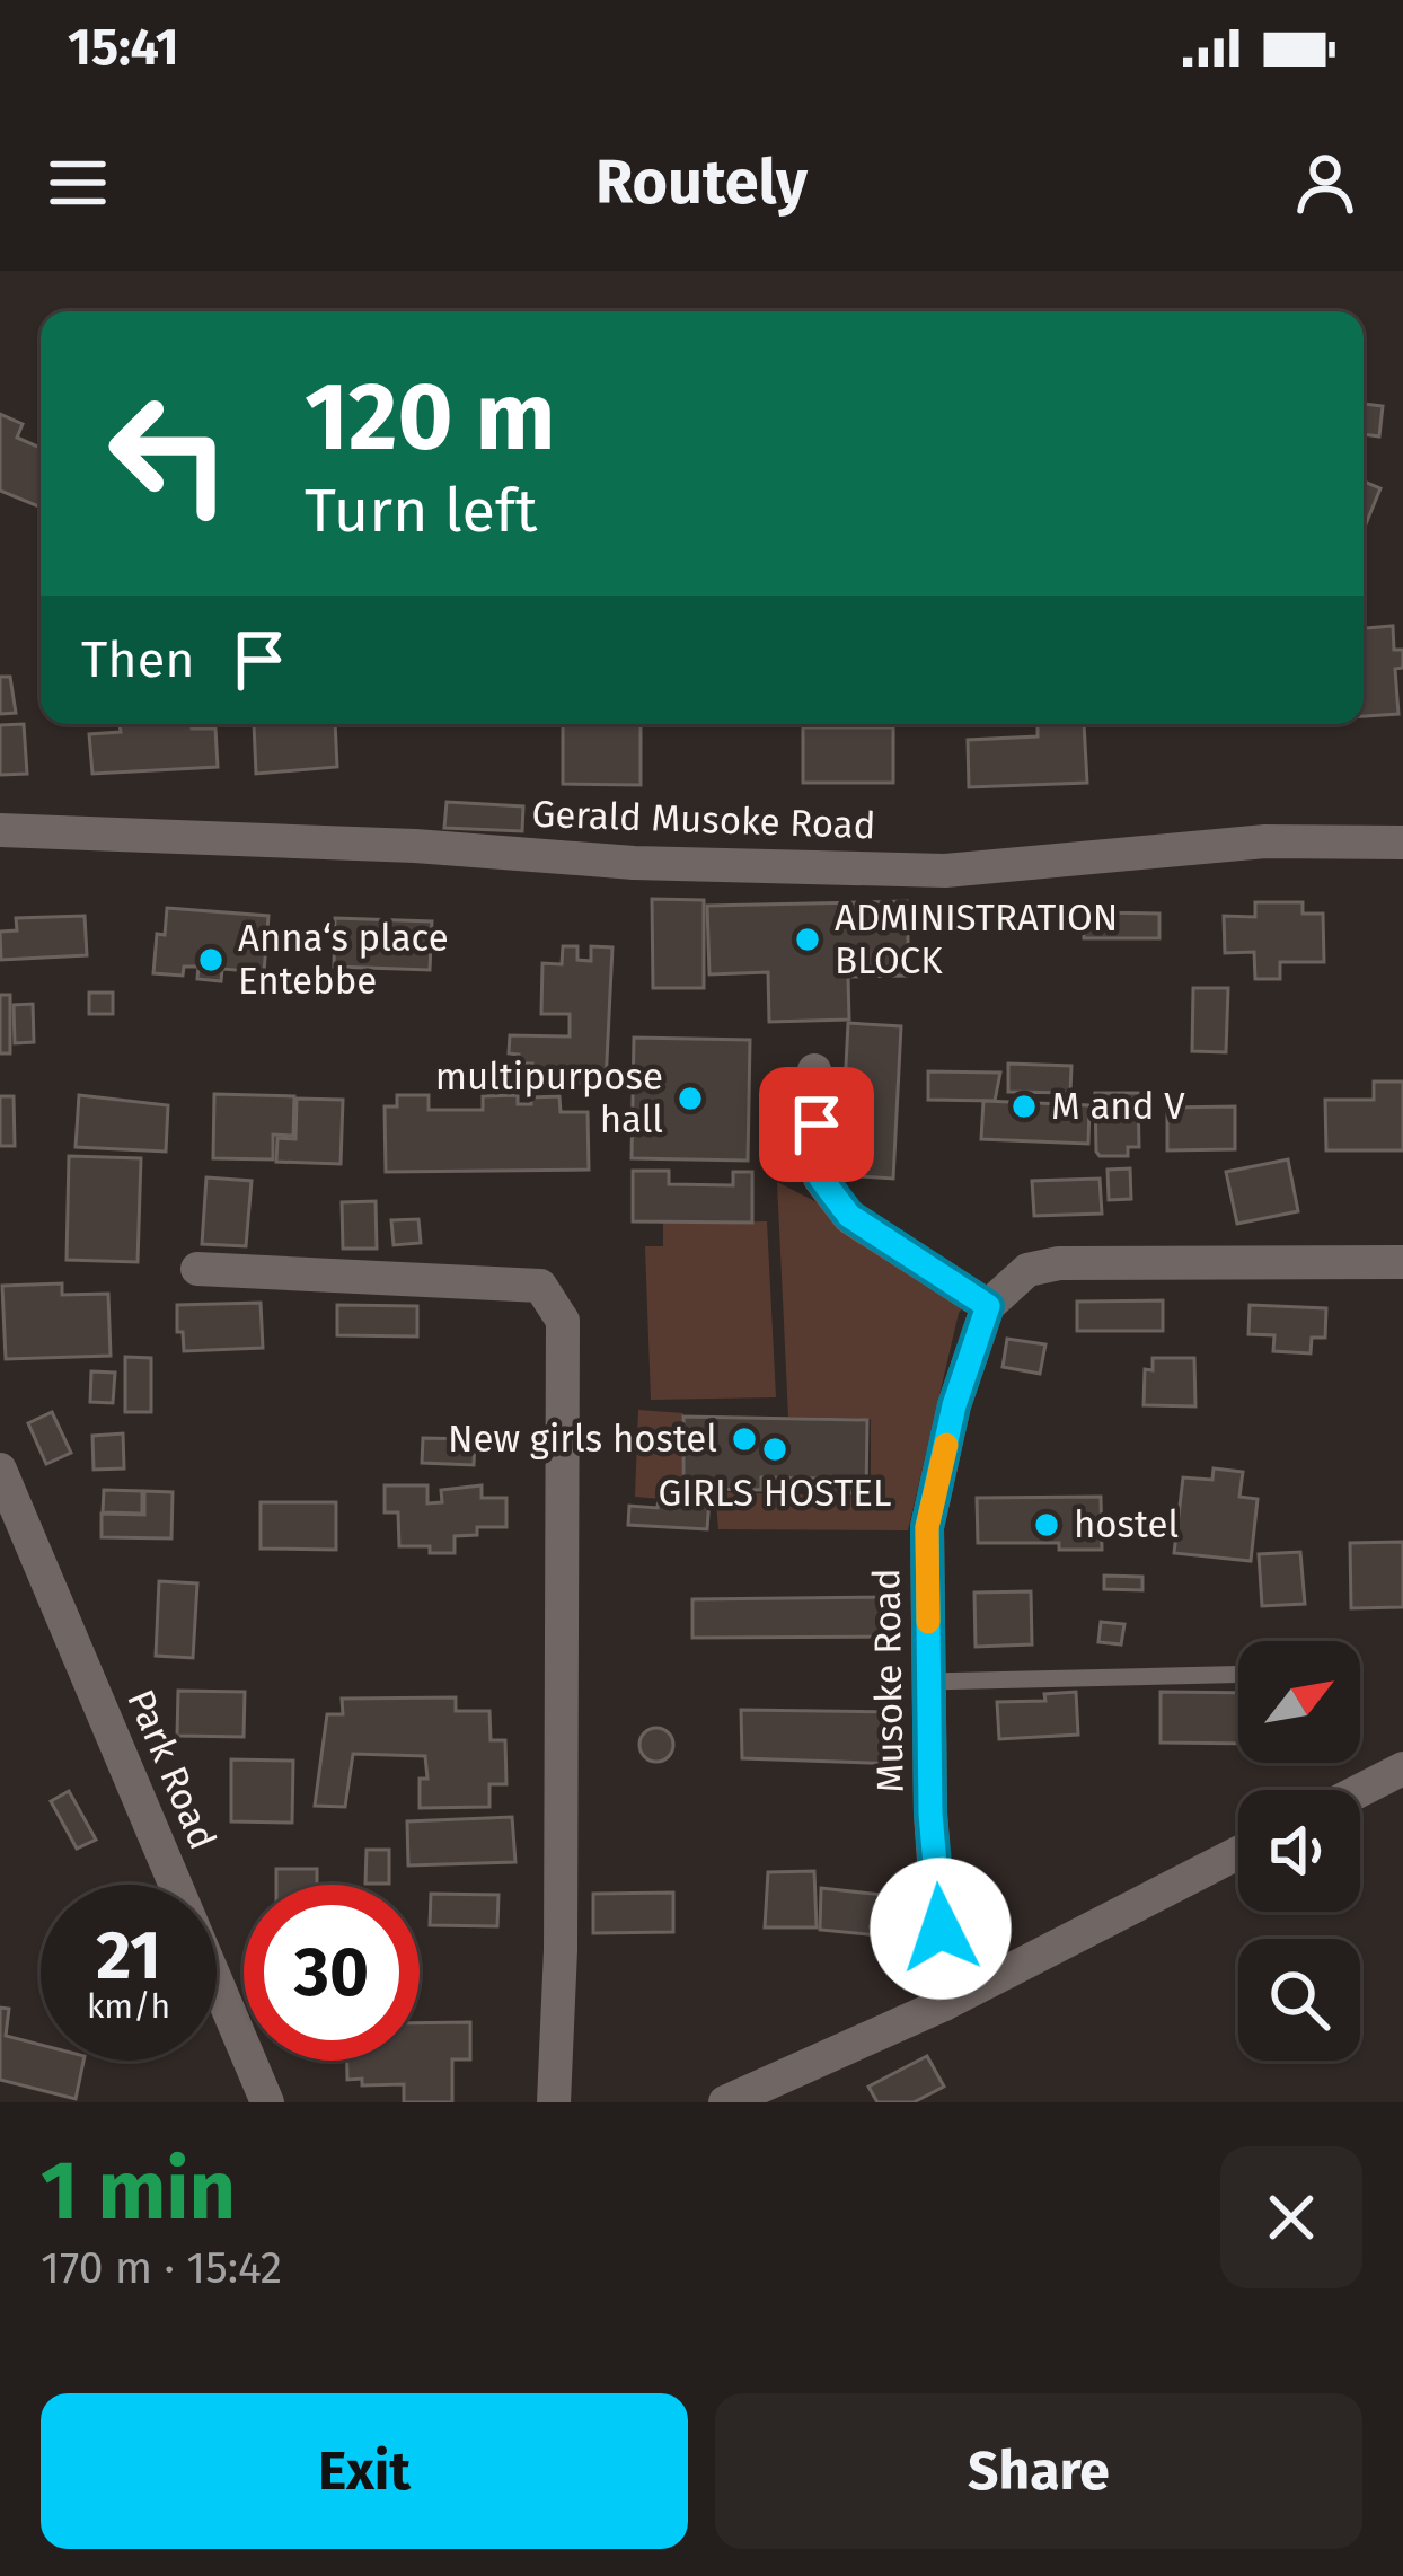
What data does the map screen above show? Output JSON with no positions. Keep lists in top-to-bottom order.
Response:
{
  "streets": {
    "street": ["Gerald Musoke Road", "Musoke Road", "Park Road"]
  },
  "places": [
    "ADMINISTRATION BLOCK",
    "Anna‘s place Entebbe",
    "multipurpose hall",
    "M and V",
    "New girls hostel",
    "GIRLS HOSTEL",
    "hostel"
  ],
  "north": "top right",
  "page": {
    "status": "15:41",
    "header": "Routely",
    "turn": ["120 m", "Turn left"],
    "then": "Then",
    "speed": "21 km/h",
    "limit": "30",
    "heading": ["1 min", "170 m · 15:42"],
    "buttons": ["Exit", "Share"]
  }
}
